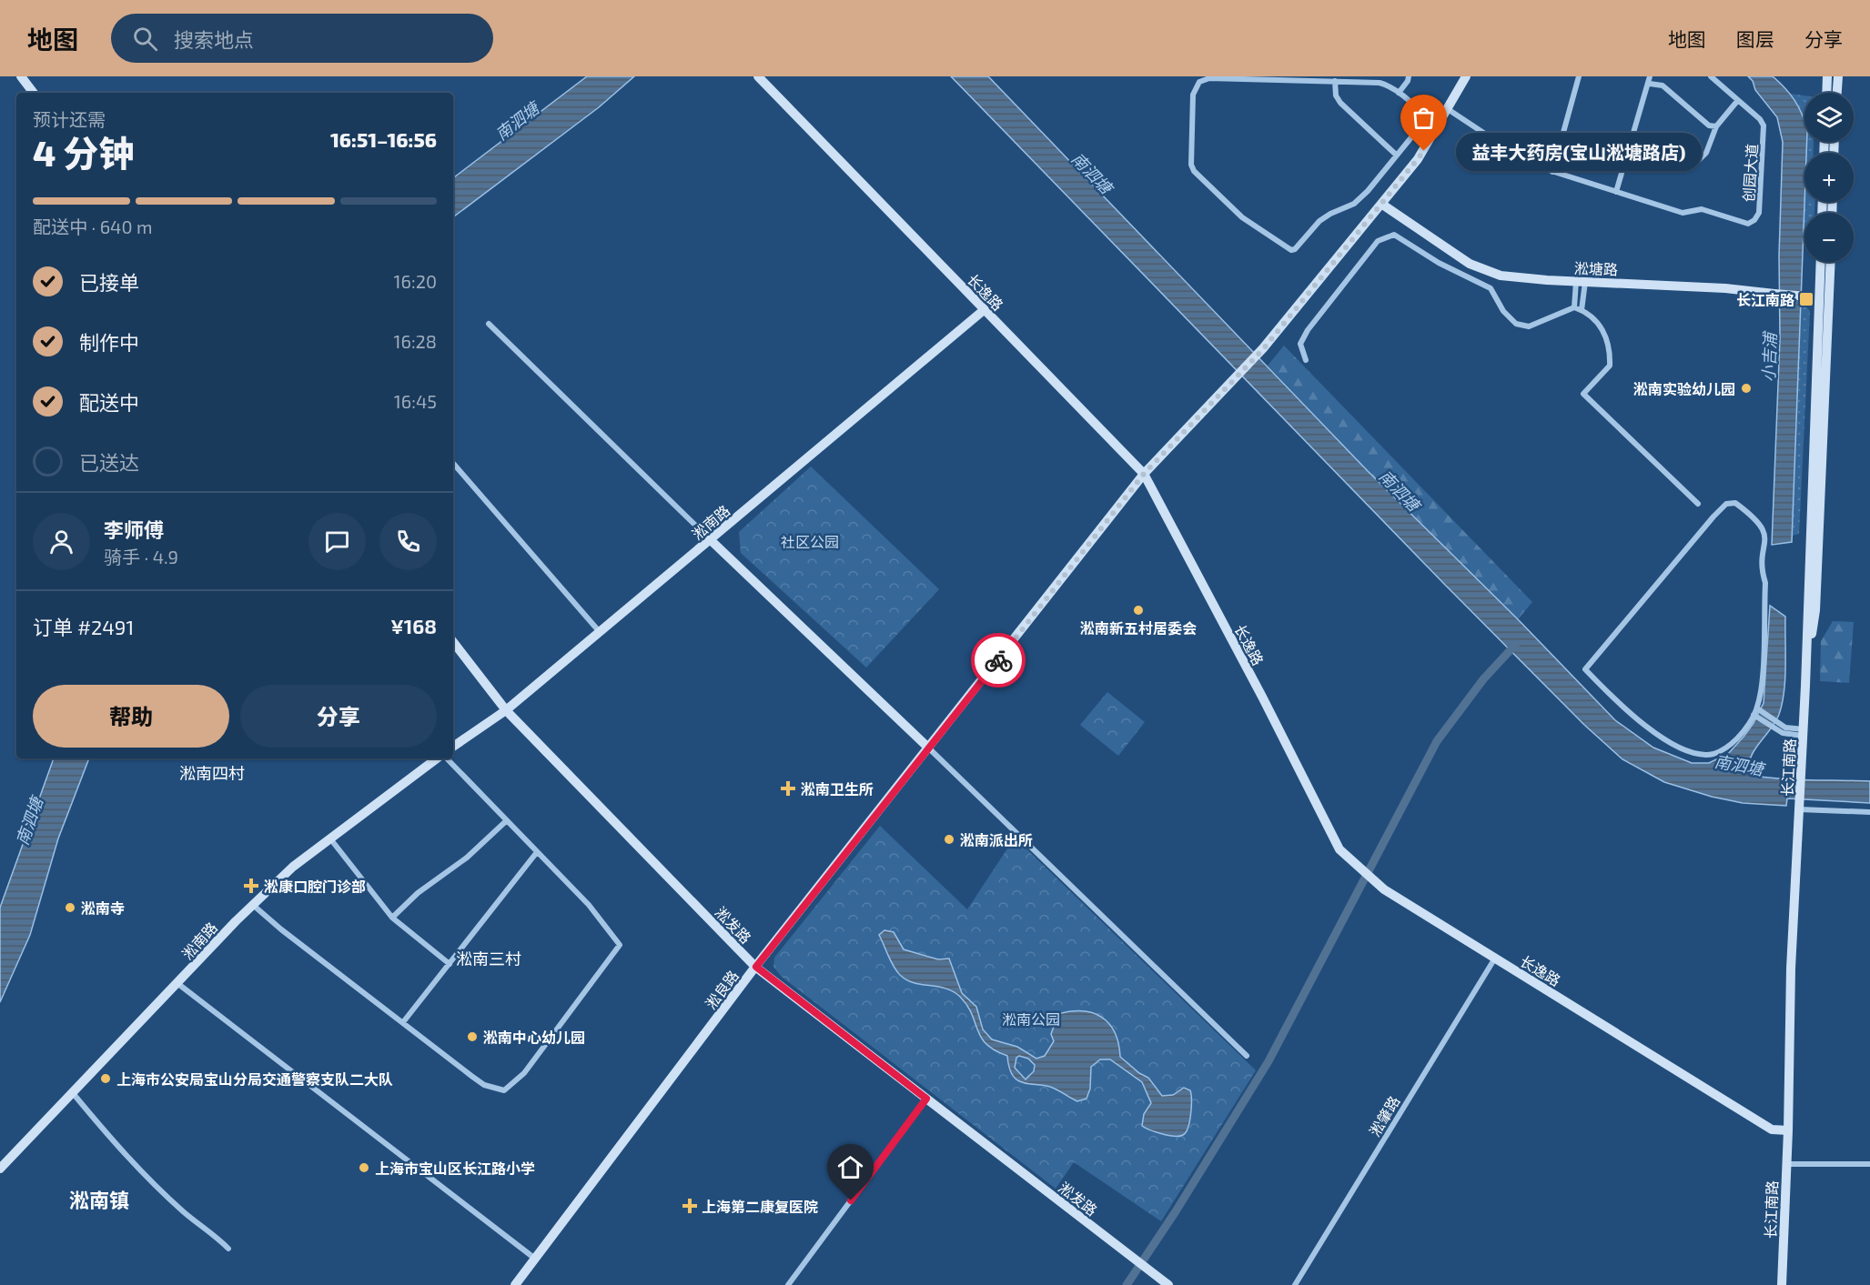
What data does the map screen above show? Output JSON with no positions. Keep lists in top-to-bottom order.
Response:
{
  "streets": {
    "street": [
      "创园大道",
      "淞塘路",
      "长逸路",
      "淞南路",
      "长江南路",
      "淞发路",
      "淞良路",
      "淞肇路"
    ]
  },
  "crossings": [
    ["创园大道", "淞良路"],
    ["淞塘路", "长江南路"],
    ["淞塘路", "淞良路"],
    ["长逸路", "淞南路"],
    ["长逸路", "长江南路"],
    ["长逸路", "淞良路"],
    ["长逸路", "淞肇路"],
    ["淞南路", "淞发路"],
    ["淞发路", "淞良路"]
  ],
  "districts": ["淞南四村", "淞南三村", "淞南镇"],
  "water": ["南泗塘", "小吉浦"],
  "parks": ["社区公园", "淞南公园"],
  "places": {
    "other": [
      "益丰大药房(宝山淞塘路店)",
      "淞南实验幼儿园",
      "淞南新五村居委会",
      "淞南派出所",
      "淞南寺",
      "淞南中心幼儿园",
      "上海市公安局宝山分局交通警察支队二大队",
      "上海市宝山区长江路小学"
    ],
    "transit": ["长江南路"],
    "health": ["淞南卫生所", "淞康口腔门诊部", "上海第二康复医院"]
  },
  "page": {
    "header": "地图",
    "search": "搜索地点",
    "nav": ["地图", "图层", "分享"],
    "map_buttons": ["+", "−"],
    "heading": ["4 分钟", "预计还需", "16:51–16:56"],
    "panel": [
      "李师傅",
      "骑手 · 4.9",
      "订单 #2491",
      "¥168"
    ],
    "bubble": "益丰大药房(宝山淞塘路店)",
    "bar": "配送中 · 640 m",
    "list": [
      ["已接单", "16:20"],
      ["制作中", "16:28"],
      ["配送中", "16:45"],
      "已送达"
    ],
    "buttons": ["帮助", "分享"]
  }
}
